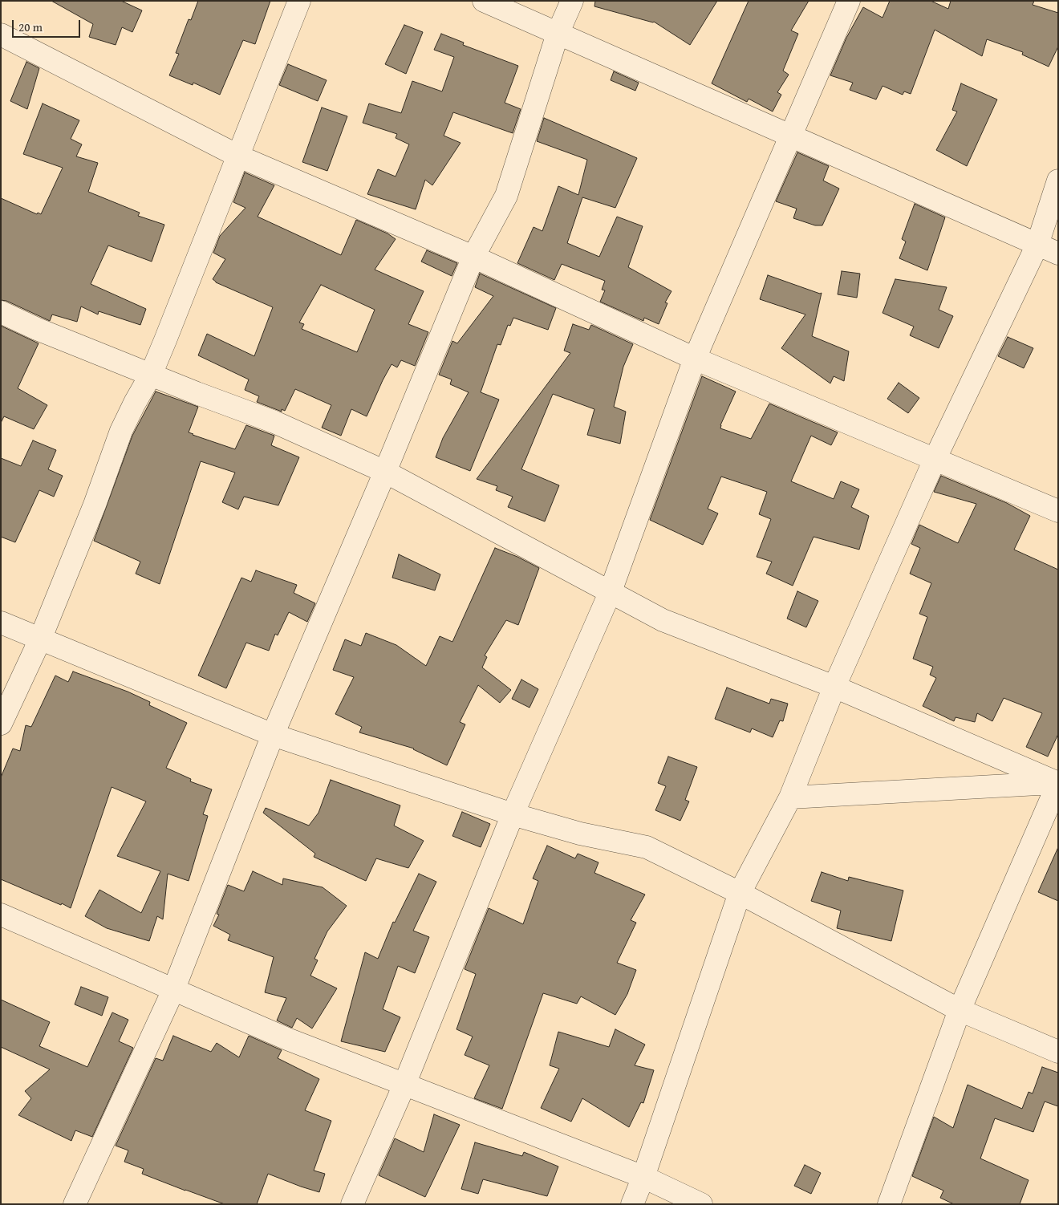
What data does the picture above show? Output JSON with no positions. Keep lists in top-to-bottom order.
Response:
{
  "scale_bar": "20 m"
}
